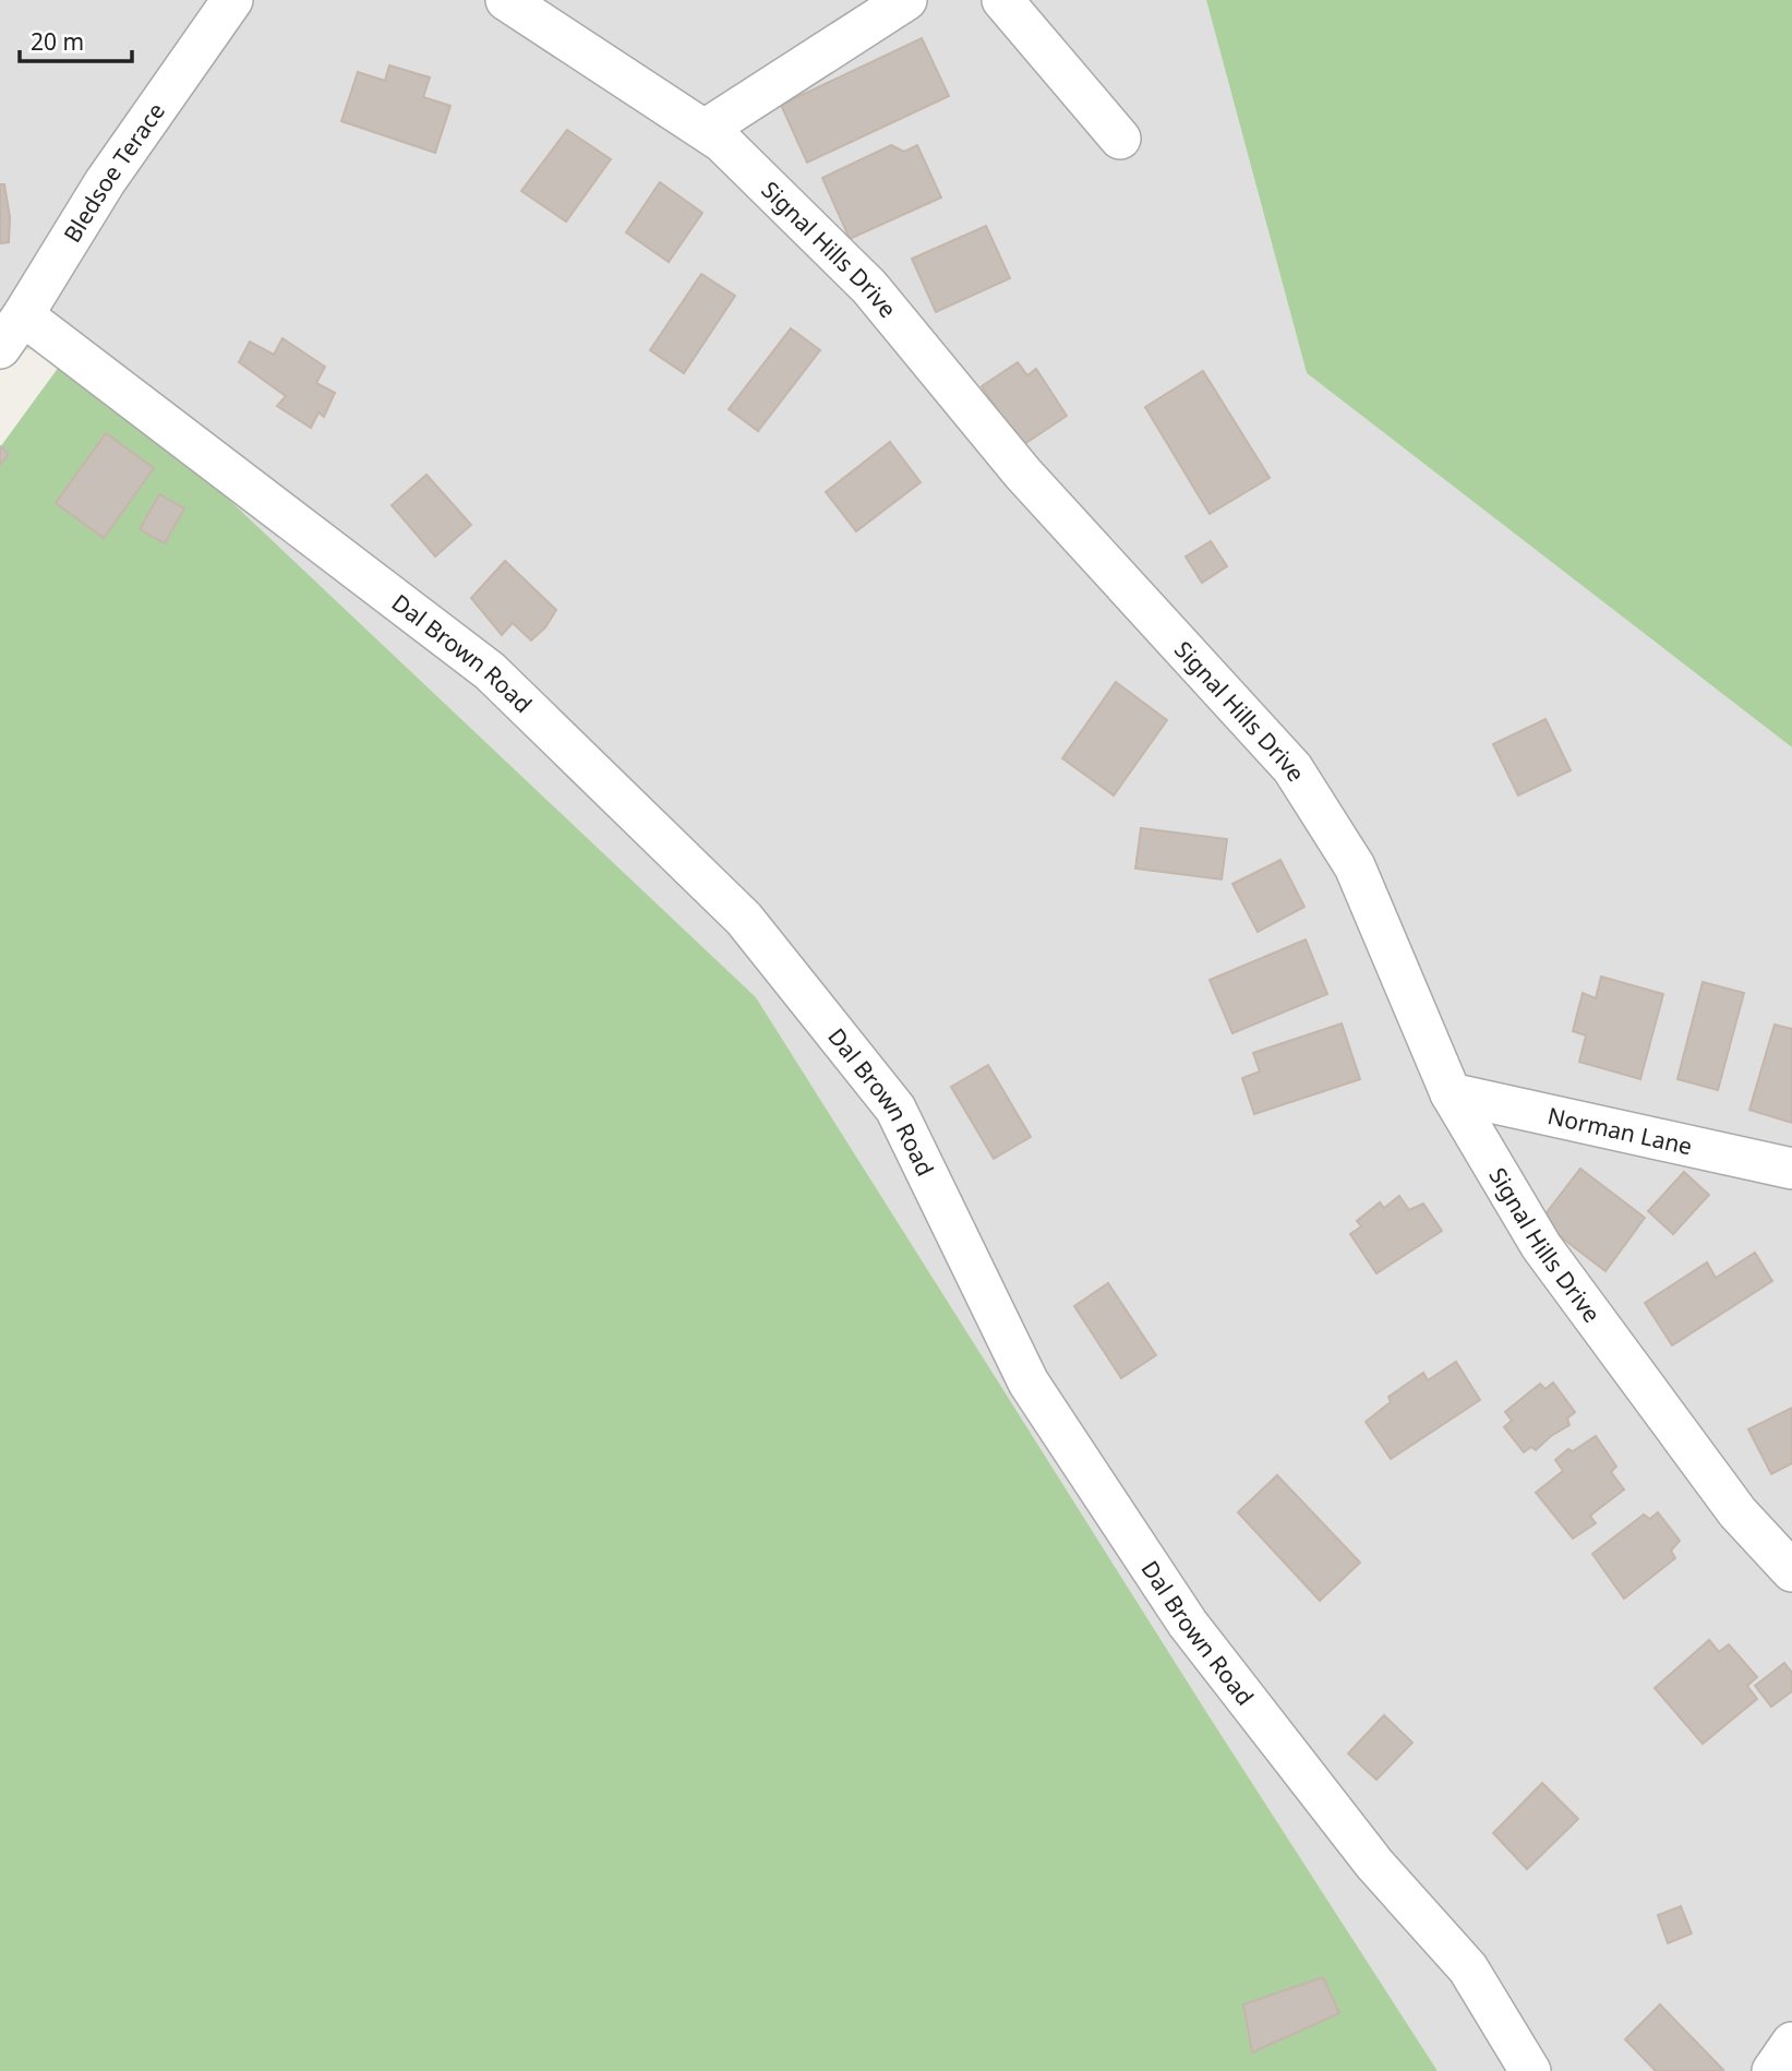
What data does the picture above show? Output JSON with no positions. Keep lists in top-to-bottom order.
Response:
{
  "streets": {
    "street": [
      "Bledsoe Terace",
      "Signal Hills Drive",
      "Dal Brown Road",
      "Norman Lane"
    ]
  },
  "crossings": [
    ["Bledsoe Terace", "Dal Brown Road"],
    ["Signal Hills Drive", "Norman Lane"]
  ],
  "scale_bar": "20 m"
}
